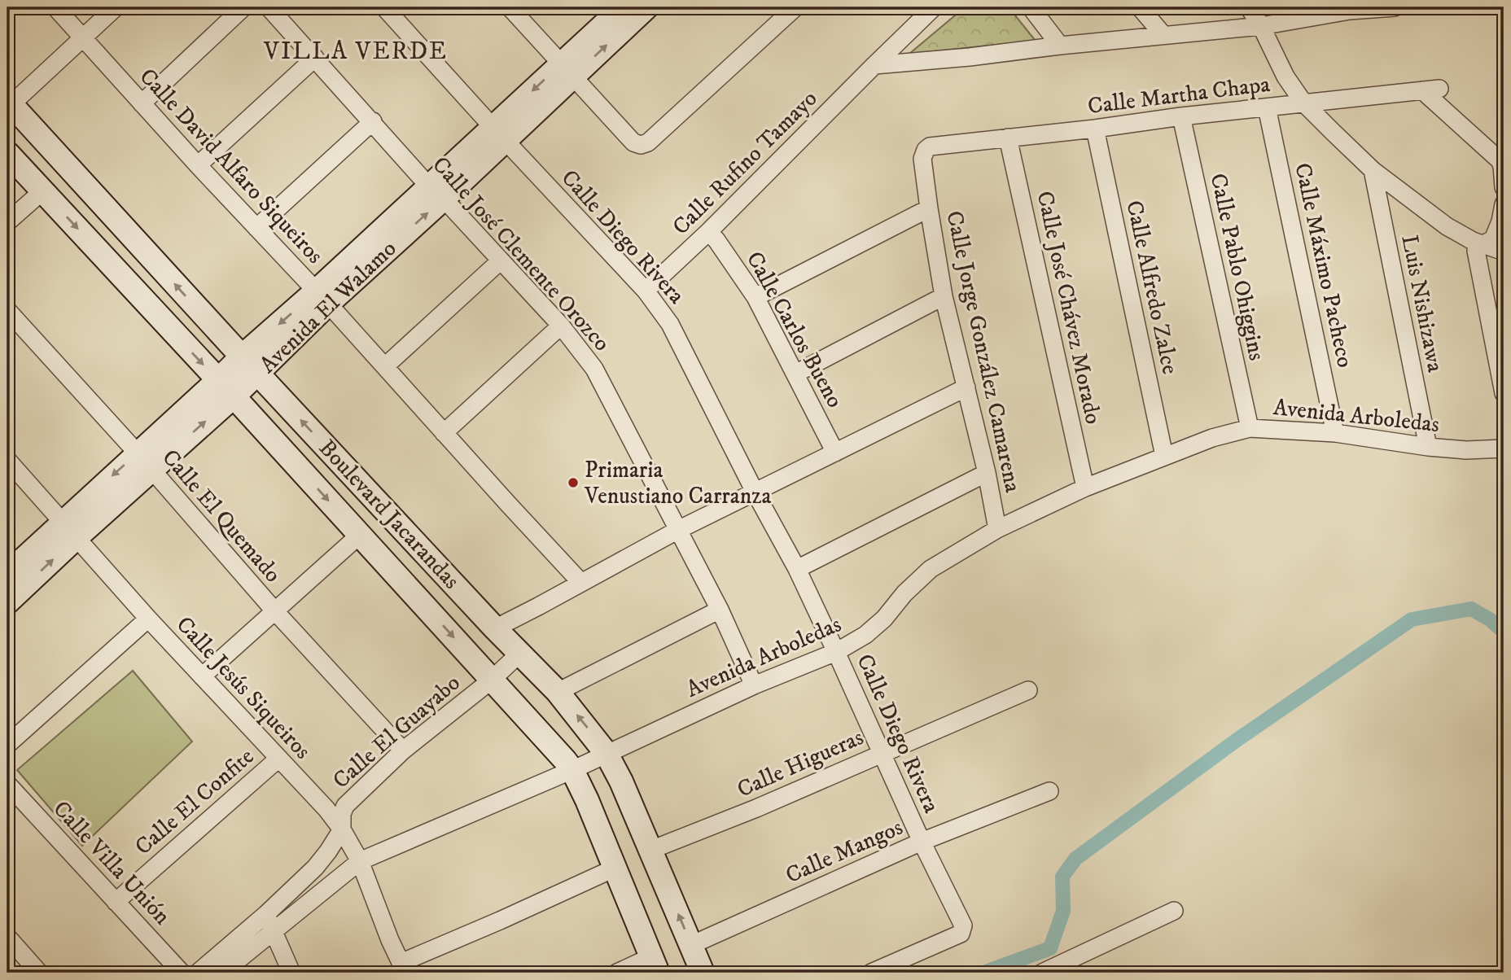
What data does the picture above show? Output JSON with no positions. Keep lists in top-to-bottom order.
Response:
{
  "streets": {
    "main road": ["Avenida El Walamo", "Boulevard Jacarandas"],
    "street": [
      "Calle Martha Chapa",
      "Calle Rufino Tamayo",
      "Calle David Alfaro Siqueiros",
      "Calle Diego Rivera",
      "Calle José Clemente Orozco",
      "Calle Máximo Pacheco",
      "Calle Pablo Ohiggins",
      "Calle Alfredo Zalce",
      "Luis Nishizawa",
      "Calle José Chávez Morado",
      "Calle Carlos Bueno",
      "Calle Jorge González Camarena",
      "Avenida Arboledas",
      "Calle El Quemado",
      "Calle Jesús Siqueiros",
      "Calle El Guayabo",
      "Calle Higueras",
      "Calle El Confite",
      "Calle Mangos",
      "Calle Villa Unión"
    ]
  },
  "crossings": [
    ["Calle Martha Chapa", "Calle Máximo Pacheco"],
    ["Calle Martha Chapa", "Calle Pablo Ohiggins"],
    ["Calle Martha Chapa", "Calle Alfredo Zalce"],
    ["Calle Martha Chapa", "Calle José Chávez Morado"],
    ["Calle Martha Chapa", "Calle Jorge González Camarena"],
    ["Calle Rufino Tamayo", "Calle Diego Rivera"],
    ["Calle Rufino Tamayo", "Calle Carlos Bueno"],
    ["Calle David Alfaro Siqueiros", "Avenida El Walamo"],
    ["Calle Diego Rivera", "Avenida El Walamo"],
    ["Calle Diego Rivera", "Avenida Arboledas"],
    ["Calle Diego Rivera", "Calle Higueras"],
    ["Calle Diego Rivera", "Calle Mangos"],
    ["Calle José Clemente Orozco", "Avenida El Walamo"],
    ["Calle José Clemente Orozco", "Avenida Arboledas"],
    ["Calle Máximo Pacheco", "Avenida Arboledas"],
    ["Calle Pablo Ohiggins", "Avenida Arboledas"],
    ["Calle Alfredo Zalce", "Avenida Arboledas"],
    ["Luis Nishizawa", "Avenida Arboledas"],
    ["Avenida El Walamo", "Boulevard Jacarandas"],
    ["Avenida El Walamo", "Calle El Quemado"],
    ["Avenida El Walamo", "Calle Jesús Siqueiros"],
    ["Calle José Chávez Morado", "Avenida Arboledas"],
    ["Calle Jorge González Camarena", "Avenida Arboledas"],
    ["Avenida Arboledas", "Boulevard Jacarandas"],
    ["Avenida Arboledas", "Calle Jesús Siqueiros"],
    ["Boulevard Jacarandas", "Calle El Guayabo"],
    ["Boulevard Jacarandas", "Calle Higueras"],
    ["Boulevard Jacarandas", "Calle Mangos"],
    ["Calle El Quemado", "Calle El Guayabo"],
    ["Calle Jesús Siqueiros", "Calle El Guayabo"],
    ["Calle Jesús Siqueiros", "Calle El Confite"],
    ["Calle El Confite", "Calle Villa Unión"]
  ],
  "districts": ["VILLA VERDE"],
  "places": ["Primaria Venustiano Carranza"]
}
